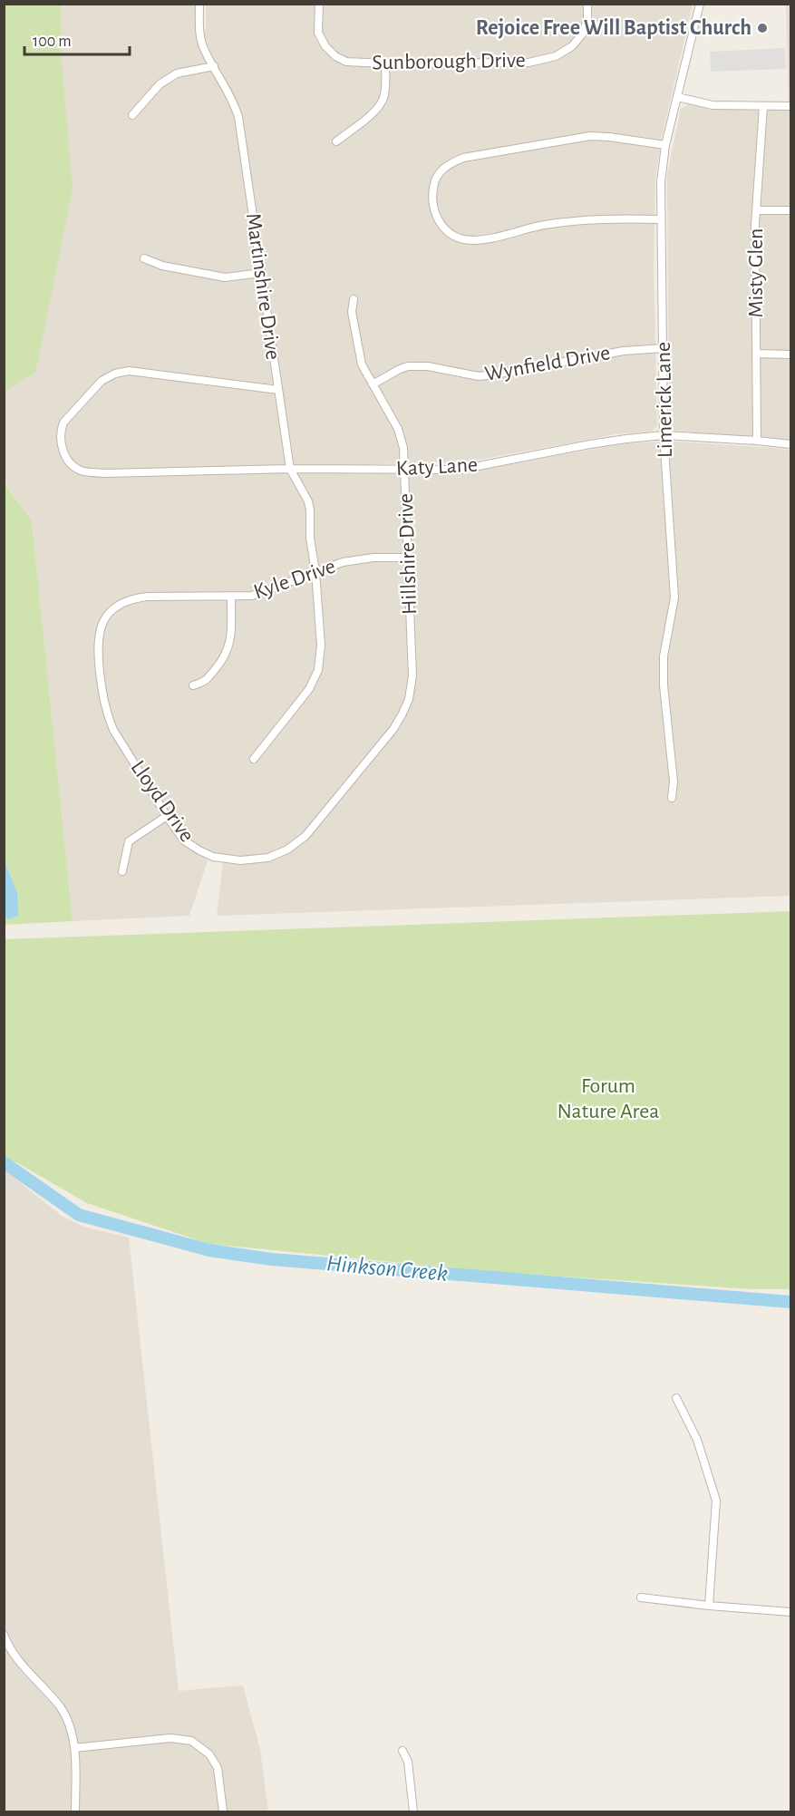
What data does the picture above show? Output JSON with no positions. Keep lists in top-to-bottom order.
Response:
{
  "streets": {
    "street": [
      "Sunborough Drive",
      "Misty Glen",
      "Martinshire Drive",
      "Wynfield Drive",
      "Limerick Lane",
      "Katy Lane",
      "Hillshire Drive",
      "Kyle Drive",
      "Lloyd Drive"
    ]
  },
  "crossings": [
    ["Misty Glen", "Katy Lane"],
    ["Martinshire Drive", "Katy Lane"],
    ["Martinshire Drive", "Kyle Drive"],
    ["Wynfield Drive", "Limerick Lane"],
    ["Wynfield Drive", "Hillshire Drive"],
    ["Limerick Lane", "Katy Lane"],
    ["Katy Lane", "Hillshire Drive"],
    ["Hillshire Drive", "Kyle Drive"],
    ["Hillshire Drive", "Lloyd Drive"],
    ["Kyle Drive", "Lloyd Drive"]
  ],
  "water": ["Hinkson Creek"],
  "parks": ["Forum Nature Area"],
  "places": ["Rejoice Free Will Baptist Church"],
  "scale_bar": "100 m"
}
